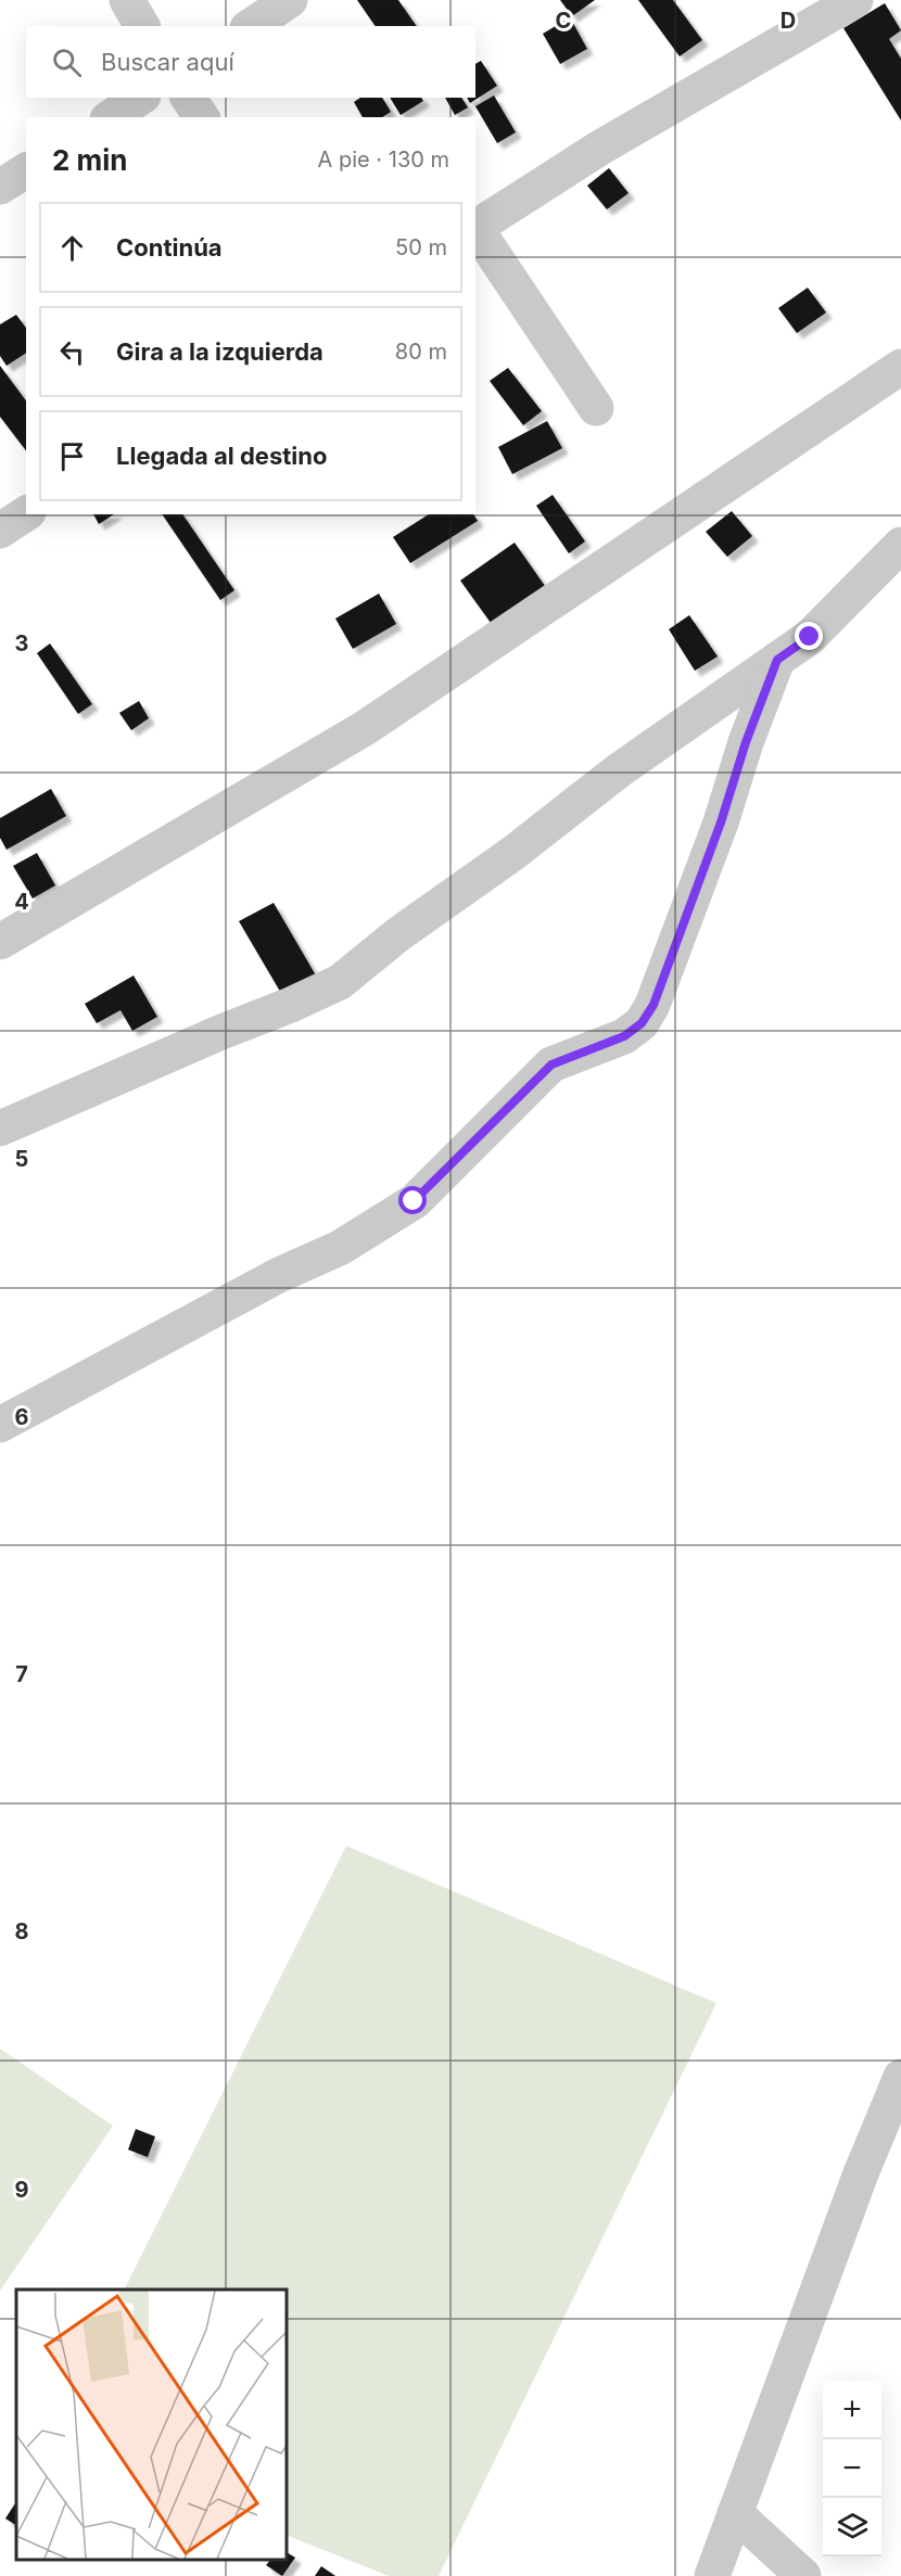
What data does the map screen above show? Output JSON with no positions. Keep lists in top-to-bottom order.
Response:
{
  "page": {
    "search": "Buscar aquí",
    "heading": ["2 min", "A pie · 130 m"],
    "list": [
      ["Continúa", "50 m"],
      ["Gira a la izquierda", "80 m"],
      "Llegada al destino"
    ],
    "map_buttons": ["+", "−"]
  },
  "grid": {
    "columns": ["C", "D"],
    "rows": [
      "3",
      "4",
      "5",
      "6",
      "7",
      "8",
      "9"
    ]
  }
}
